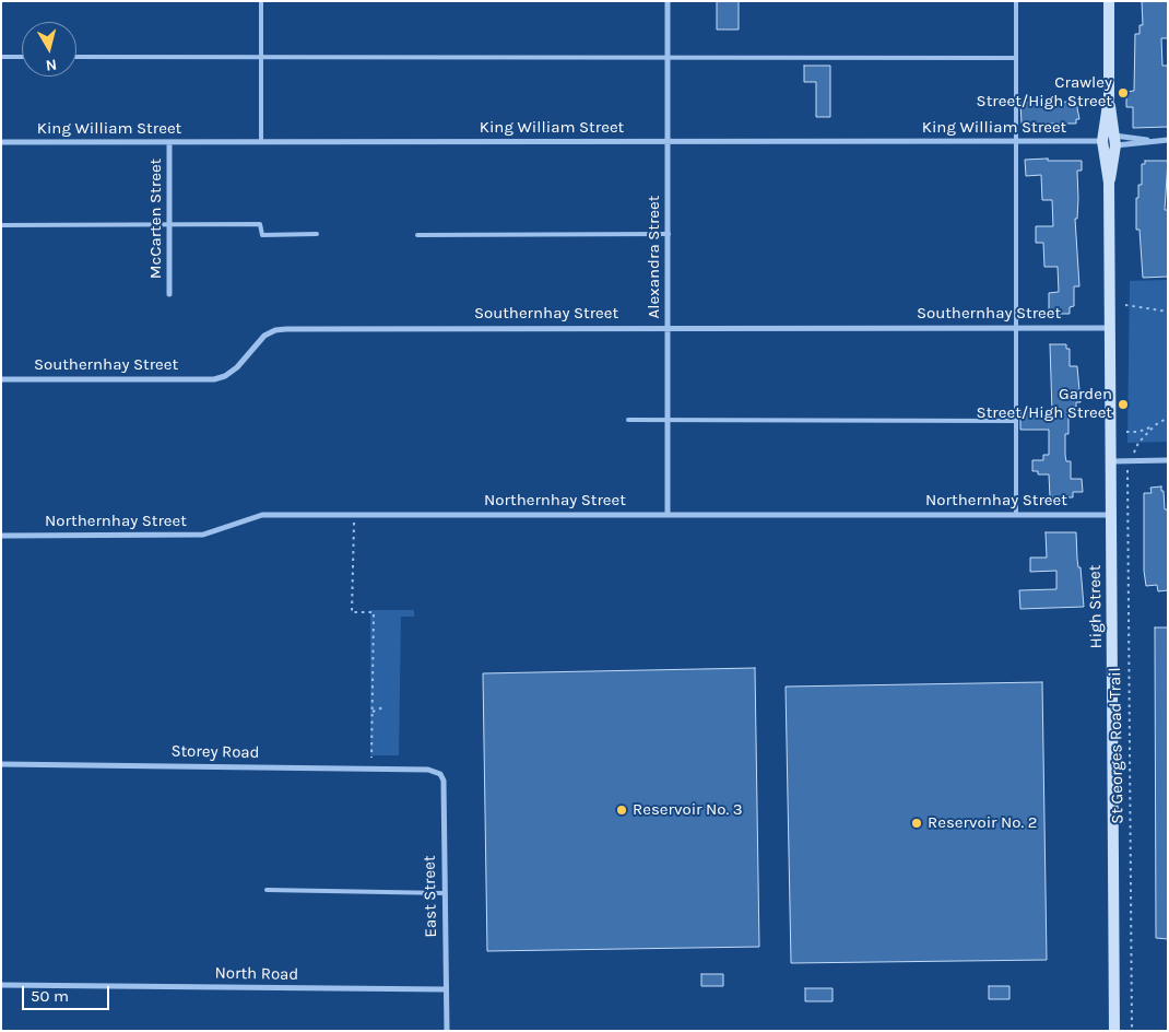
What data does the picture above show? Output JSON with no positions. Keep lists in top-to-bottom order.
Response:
{
  "streets": {
    "main road": ["High Street"],
    "street": [
      "King William Street",
      "McCarten Street",
      "Alexandra Street",
      "Southernhay Street",
      "Northernhay Street",
      "Storey Road",
      "East Street",
      "North Road"
    ],
    "path": ["St Georges Road Trail"]
  },
  "crossings": [
    ["King William Street", "McCarten Street"],
    ["King William Street", "Alexandra Street"],
    ["King William Street", "High Street"],
    ["Alexandra Street", "Southernhay Street"],
    ["Alexandra Street", "Northernhay Street"],
    ["Southernhay Street", "High Street"],
    ["Northernhay Street", "High Street"],
    ["Storey Road", "East Street"],
    ["East Street", "North Road"]
  ],
  "places": [
    "Crawley Street/High Street",
    "Garden Street/High Street",
    "Reservoir No. 3",
    "Reservoir No. 2"
  ],
  "scale_bar": "50 m",
  "north": "bottom"
}
